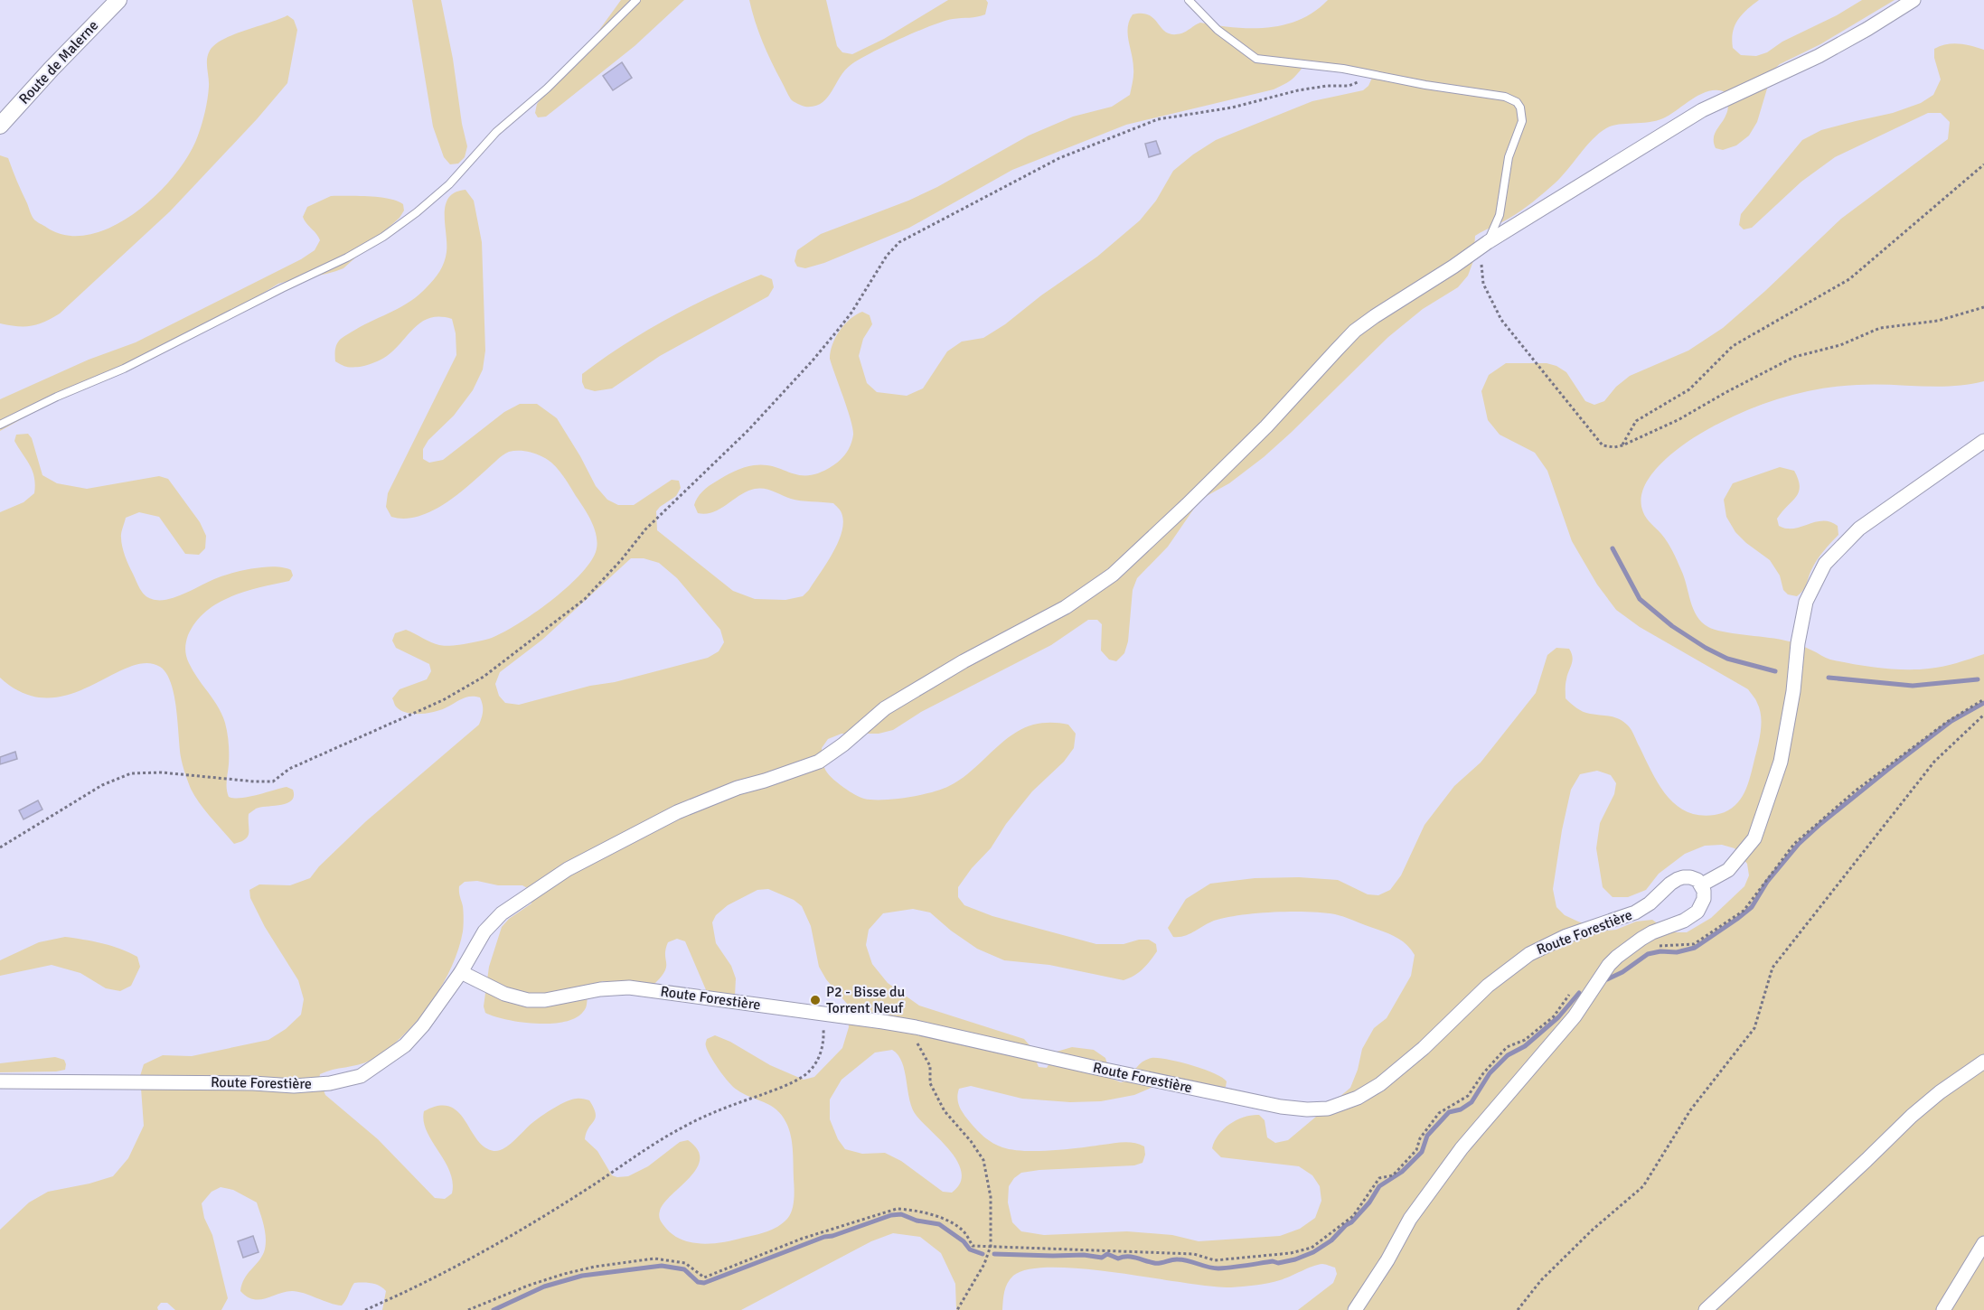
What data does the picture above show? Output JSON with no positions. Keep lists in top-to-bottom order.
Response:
{
  "streets": {
    "street": ["Route de Malerne", "Route Forestière"]
  },
  "places": ["P2 - Bisse du Torrent Neuf"]
}
